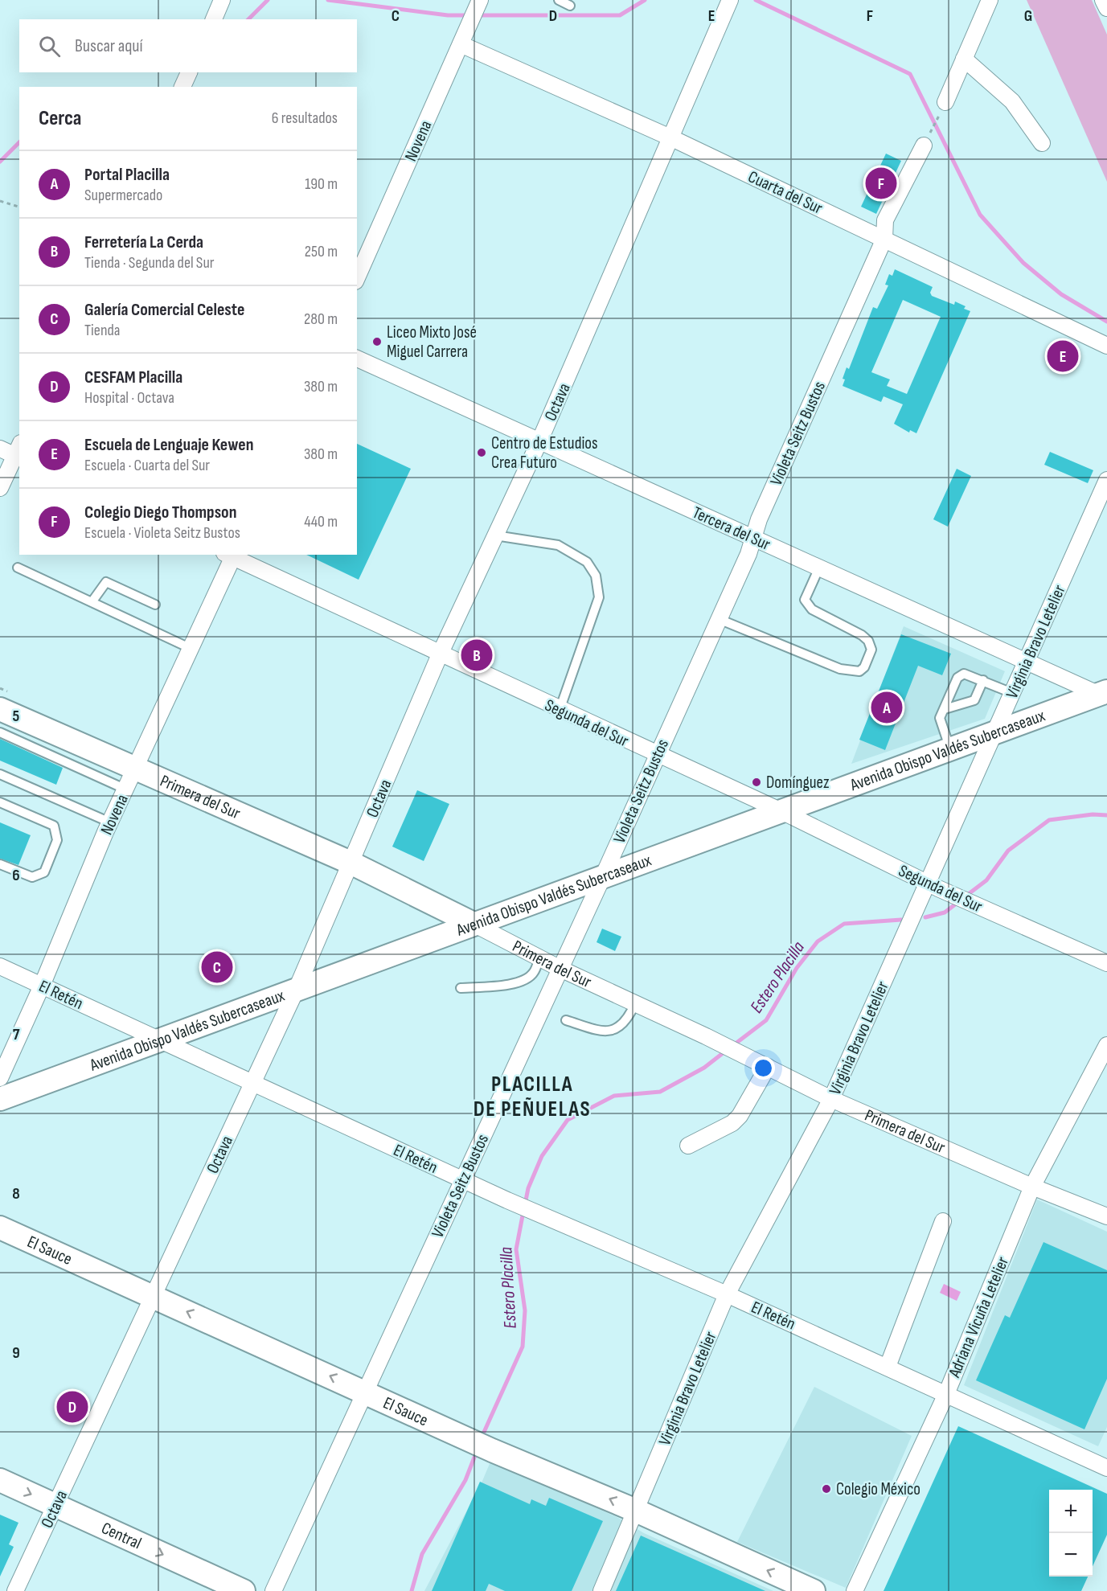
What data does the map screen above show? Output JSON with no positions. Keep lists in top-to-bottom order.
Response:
{
  "streets": {
    "street": [
      "Novena",
      "Cuarta del Sur",
      "Octava",
      "Violeta Seitz Bustos",
      "Tercera del Sur",
      "Virginia Bravo Letelier",
      "Segunda del Sur",
      "Avenida Obispo Valdés Subercaseaux",
      "Primera del Sur",
      "El Retén",
      "El Sauce",
      "Adriana Vicuña Letelier",
      "Central"
    ]
  },
  "crossings": [
    ["Novena", "Cuarta del Sur"],
    ["Novena", "Segunda del Sur"],
    ["Novena", "Primera del Sur"],
    ["Novena", "El Retén"],
    ["Cuarta del Sur", "Octava"],
    ["Cuarta del Sur", "Violeta Seitz Bustos"],
    ["Octava", "Tercera del Sur"],
    ["Octava", "Segunda del Sur"],
    ["Octava", "Avenida Obispo Valdés Subercaseaux"],
    ["Octava", "Primera del Sur"],
    ["Octava", "El Retén"],
    ["Octava", "El Sauce"],
    ["Octava", "Central"],
    ["Violeta Seitz Bustos", "Tercera del Sur"],
    ["Violeta Seitz Bustos", "Segunda del Sur"],
    ["Violeta Seitz Bustos", "Avenida Obispo Valdés Subercaseaux"],
    ["Violeta Seitz Bustos", "Primera del Sur"],
    ["Violeta Seitz Bustos", "El Retén"],
    ["Violeta Seitz Bustos", "El Sauce"],
    ["Tercera del Sur", "Virginia Bravo Letelier"],
    ["Tercera del Sur", "Avenida Obispo Valdés Subercaseaux"],
    ["Virginia Bravo Letelier", "Segunda del Sur"],
    ["Virginia Bravo Letelier", "Avenida Obispo Valdés Subercaseaux"],
    ["Virginia Bravo Letelier", "Primera del Sur"],
    ["Virginia Bravo Letelier", "El Retén"],
    ["Virginia Bravo Letelier", "El Sauce"],
    ["Segunda del Sur", "Avenida Obispo Valdés Subercaseaux"],
    ["Avenida Obispo Valdés Subercaseaux", "Primera del Sur"],
    ["Avenida Obispo Valdés Subercaseaux", "El Retén"],
    ["Primera del Sur", "Adriana Vicuña Letelier"],
    ["El Retén", "Adriana Vicuña Letelier"]
  ],
  "one_way": ["El Sauce", "Central"],
  "districts": ["PLACILLA DE PEÑUELAS"],
  "water": ["Estero Placilla"],
  "places": [
    "Liceo Mixto José Miguel Carrera",
    "Centro de Estudios Crea Futuro",
    "Domínguez",
    "Colegio México"
  ],
  "page": {
    "search": "Buscar aquí",
    "heading": ["Cerca", "6 resultados"],
    "list": [
      {
        "mark": "A",
        "name": "Portal Placilla",
        "note": "Supermercado",
        "value": "190 m"
      },
      {
        "mark": "B",
        "name": "Ferretería La Cerda",
        "note": "Tienda · Segunda del Sur",
        "value": "250 m"
      },
      {
        "mark": "C",
        "name": "Galería Comercial Celeste",
        "note": "Tienda",
        "value": "280 m"
      },
      {
        "mark": "D",
        "name": "CESFAM Placilla",
        "note": "Hospital · Octava",
        "value": "380 m"
      },
      {
        "mark": "E",
        "name": "Escuela de Lenguaje Kewen",
        "note": "Escuela · Cuarta del Sur",
        "value": "380 m"
      },
      {
        "mark": "F",
        "name": "Colegio Diego Thompson",
        "note": "Escuela · Violeta Seitz Bustos",
        "value": "440 m"
      }
    ],
    "pins": [
      "F",
      "E",
      "B",
      "A",
      "C",
      "D"
    ],
    "map_buttons": ["+", "−"]
  },
  "grid": {
    "columns": [
      "C",
      "D",
      "E",
      "F",
      "G"
    ],
    "rows": [
      "5",
      "6",
      "7",
      "8",
      "9"
    ]
  }
}
